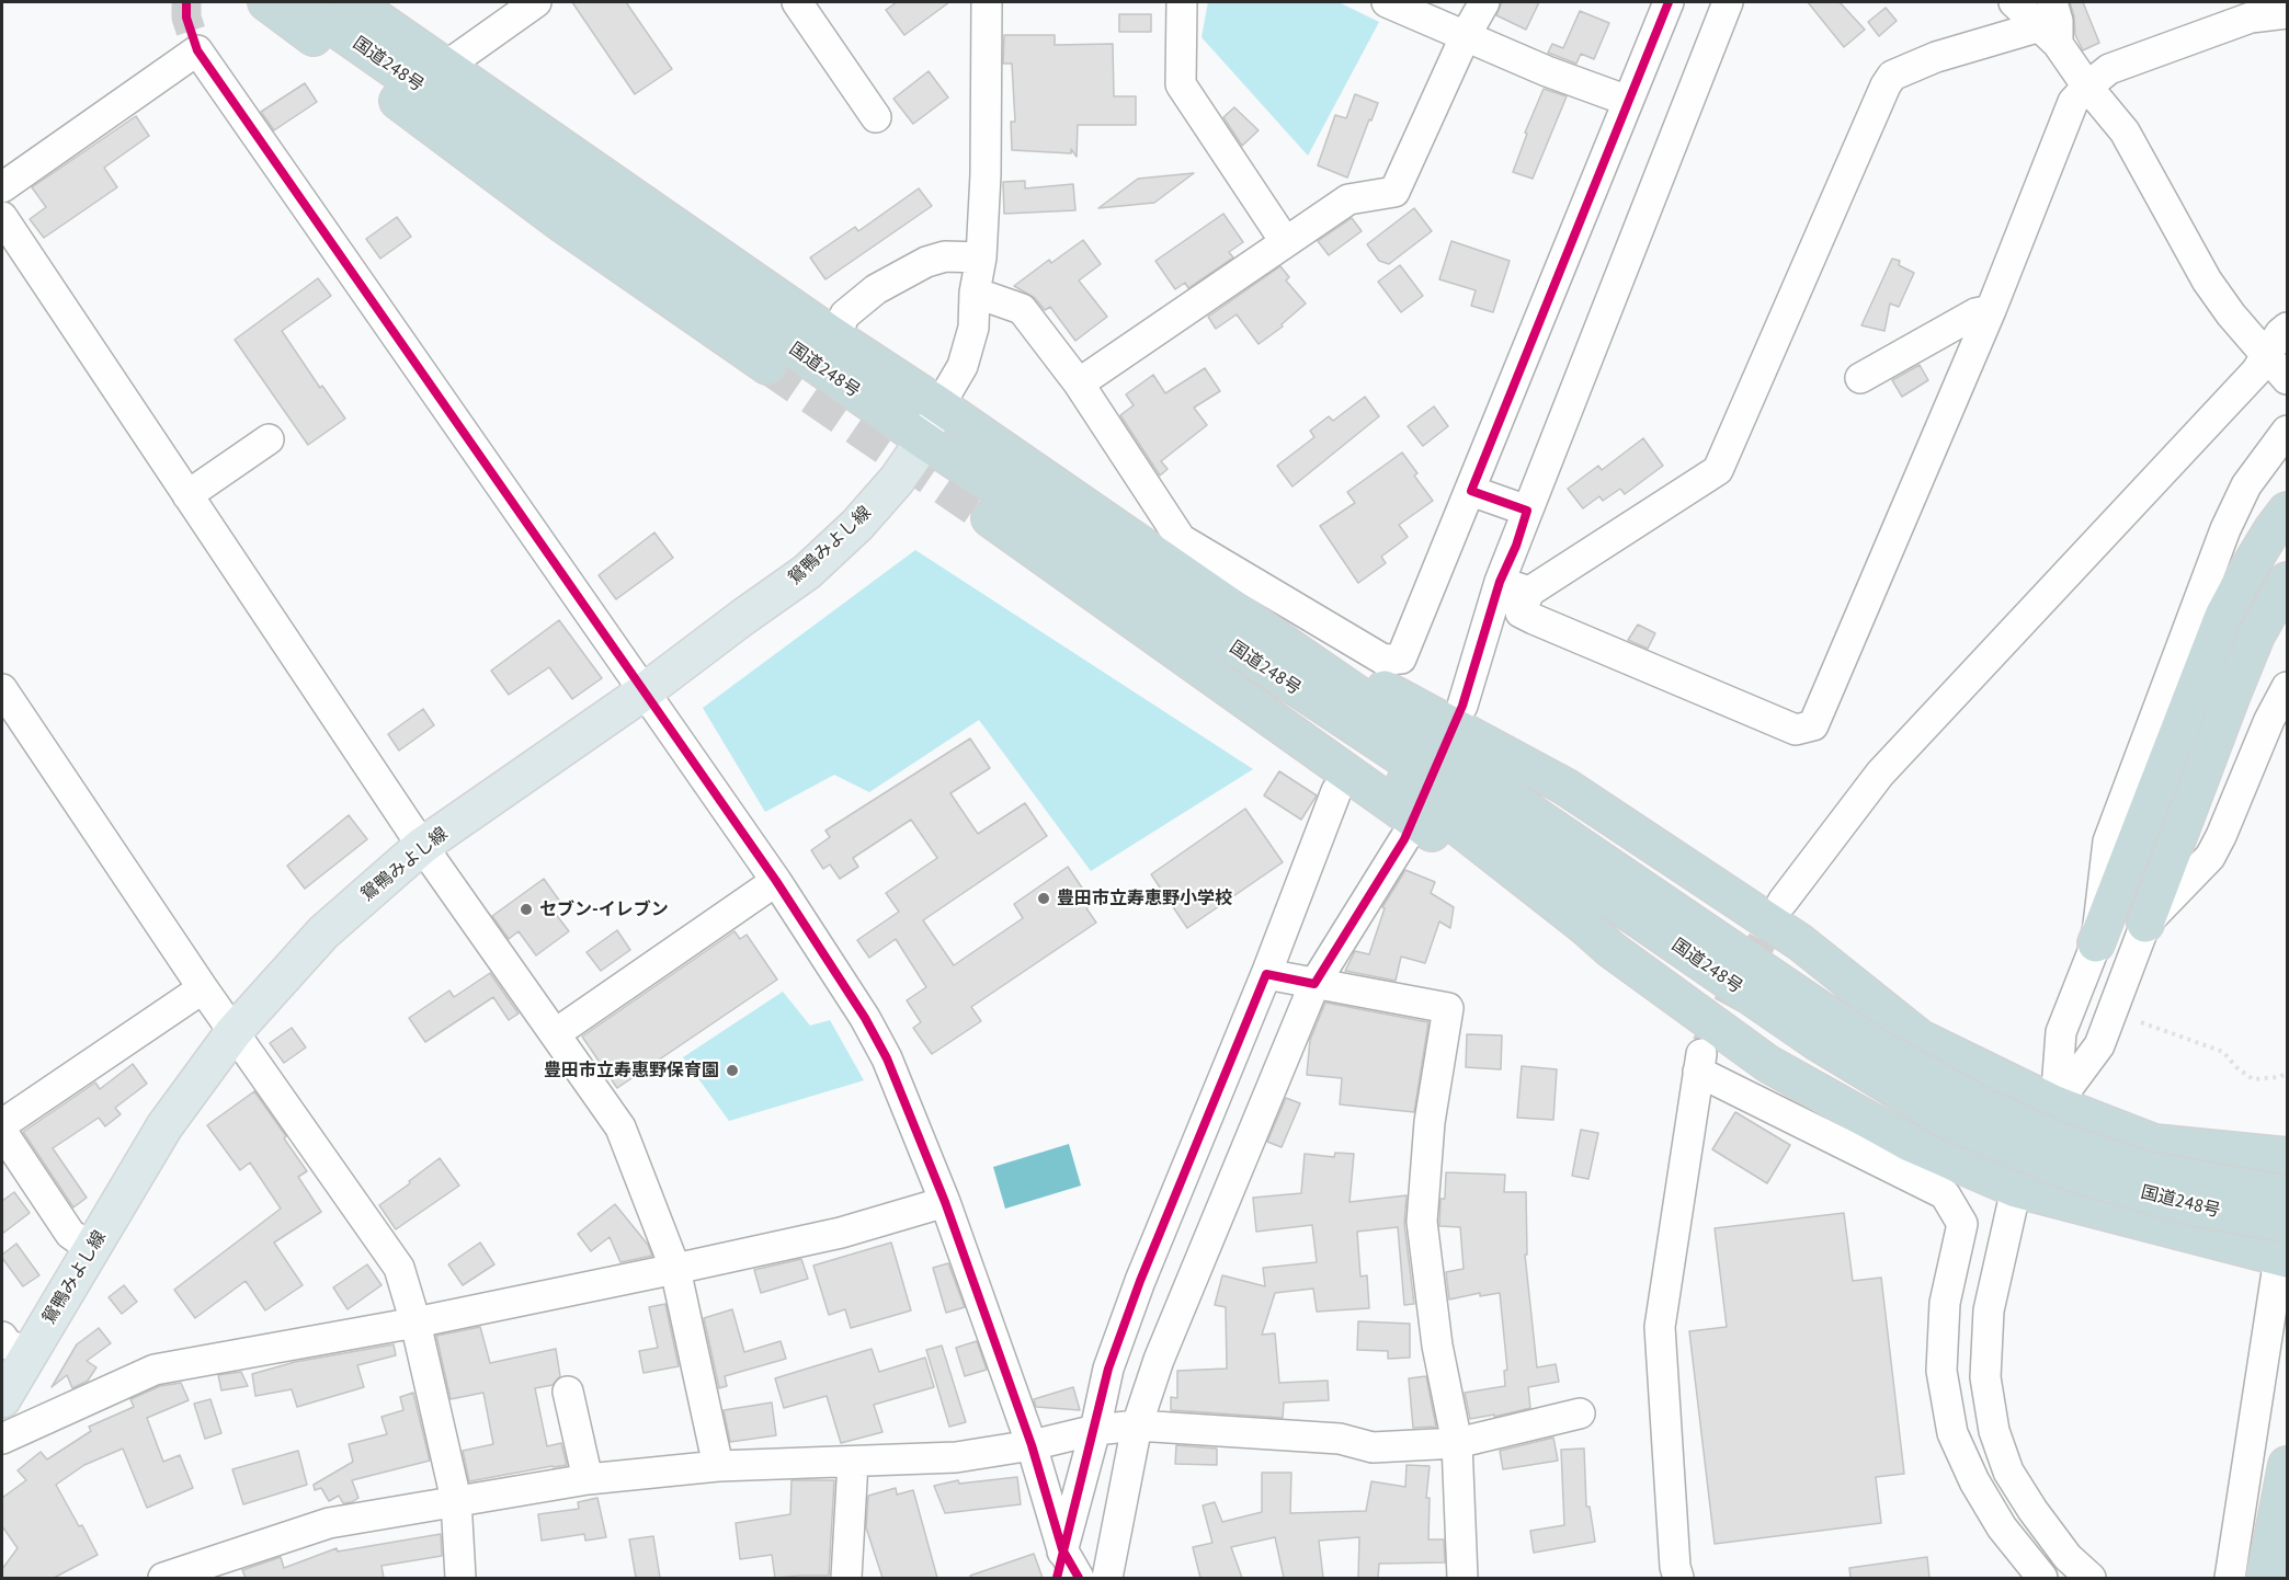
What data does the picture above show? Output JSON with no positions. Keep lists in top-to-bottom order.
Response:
{
  "streets": {
    "highway": ["国道248号"],
    "main road": ["鴛鴨みよし線"]
  },
  "crossings": [
    ["国道248号", "鴛鴨みよし線"]
  ],
  "places": ["豊田市立寿恵野小学校", "セブン-イレブン", "豊田市立寿惠野保育園"]
}
